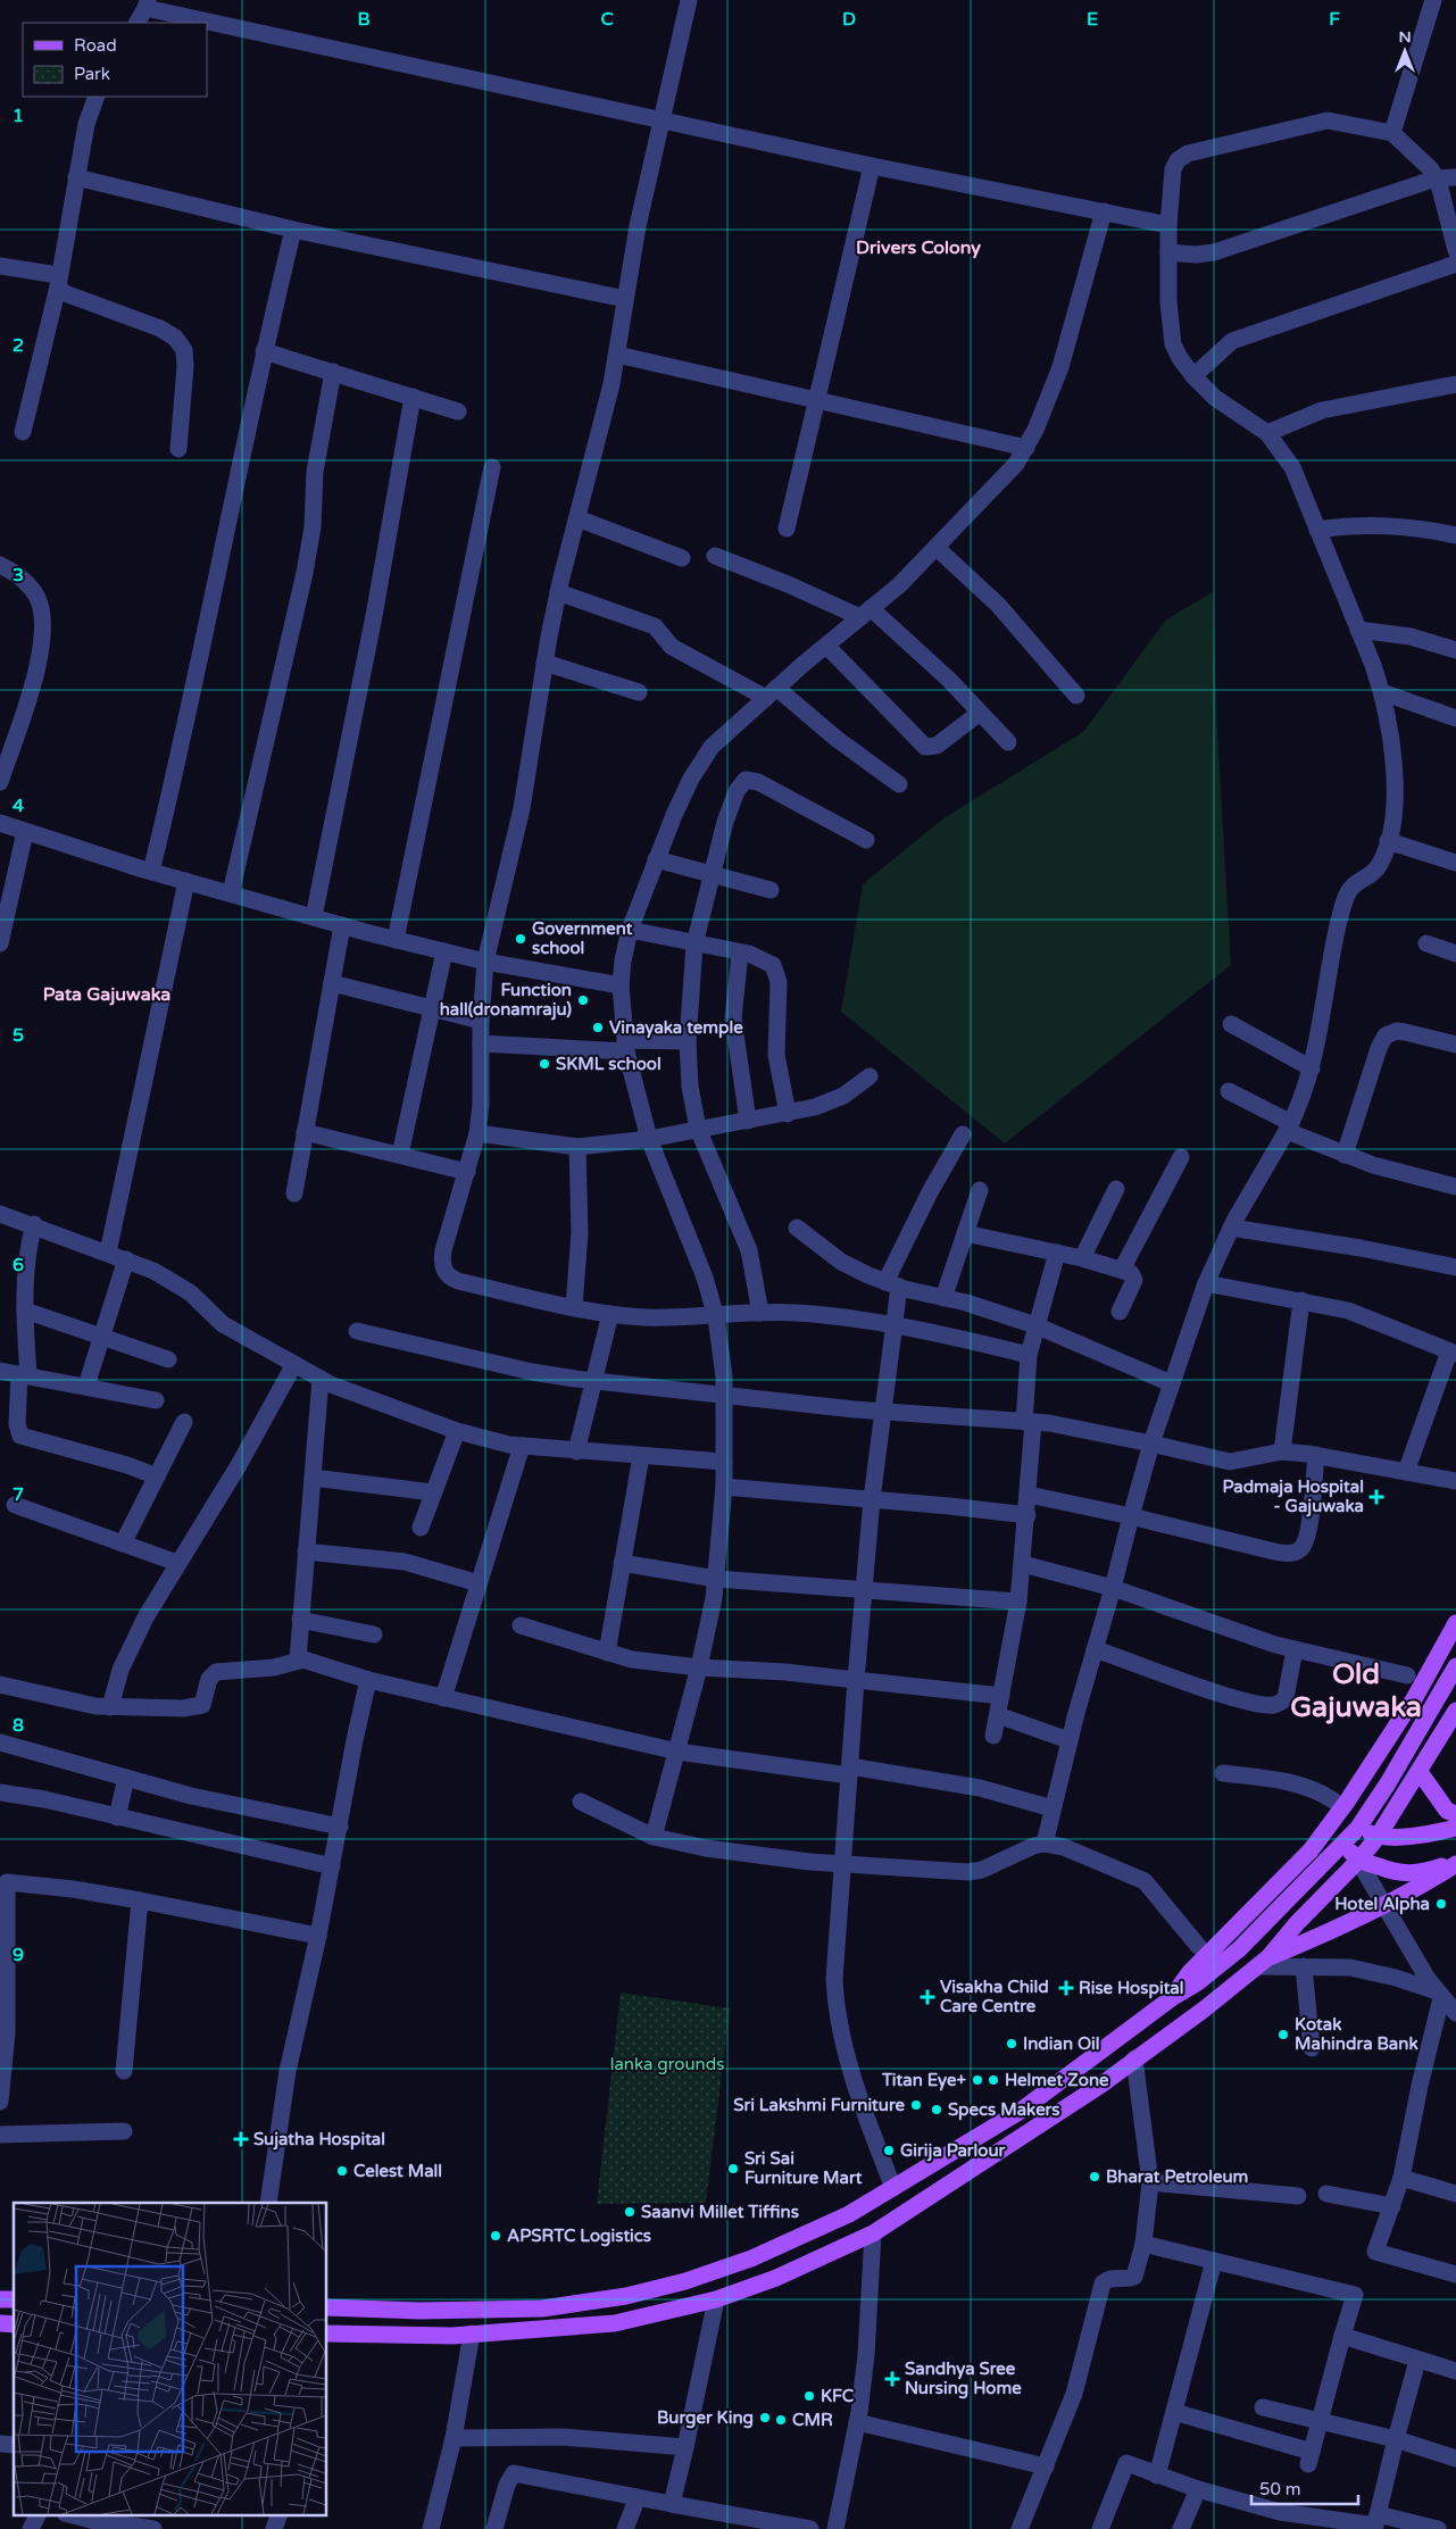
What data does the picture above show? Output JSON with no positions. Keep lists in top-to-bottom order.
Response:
{
  "districts": ["Drivers Colony", "Pata Gajuwaka", "Old Gajuwaka"],
  "parks": ["lanka grounds"],
  "places": {
    "other": [
      "Government school",
      "Function hall(dronamraju)",
      "Vinayaka temple",
      "SKML school",
      "Hotel Alpha",
      "Kotak Mahindra Bank",
      "Indian Oil",
      "Titan Eye+",
      "Helmet Zone",
      "Sri Lakshmi Furniture",
      "Specs Makers",
      "Girija Parlour",
      "Sri Sai Furniture Mart",
      "Celest Mall",
      "Bharat Petroleum",
      "Saanvi Millet Tiffins",
      "APSRTC Logistics",
      "KFC",
      "Burger King",
      "CMR"
    ],
    "health": [
      "Padmaja Hospital - Gajuwaka",
      "Rise Hospital",
      "Visakha Child Care Centre",
      "Sujatha Hospital",
      "Sandhya Sree Nursing Home"
    ]
  },
  "legend": ["Road", "Park"],
  "scale_bar": "50 m",
  "north": "top",
  "grid": {
    "columns": [
      "B",
      "C",
      "D",
      "E",
      "F"
    ],
    "rows": [
      "1",
      "2",
      "3",
      "4",
      "5",
      "6",
      "7",
      "8",
      "9"
    ]
  }
}
